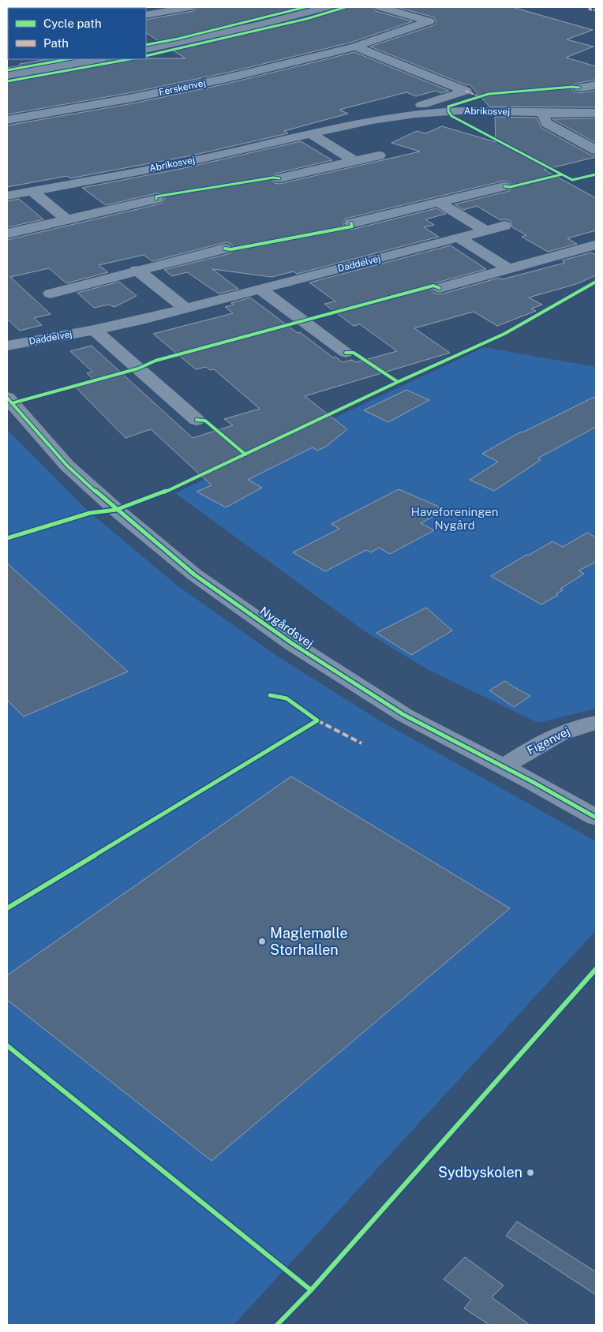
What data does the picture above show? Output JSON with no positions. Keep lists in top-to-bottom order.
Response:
{
  "streets": {
    "street": [
      "Ferskenvej",
      "Abrikosvej",
      "Daddelvej",
      "Nygårdsvej",
      "Figenvej"
    ]
  },
  "crossings": [
    ["Nygårdsvej", "Figenvej"]
  ],
  "parks": ["Haveforeningen Nygård"],
  "places": ["Maglemølle Storhallen", "Sydbyskolen"],
  "legend": ["Cycle path", "Path"]
}
